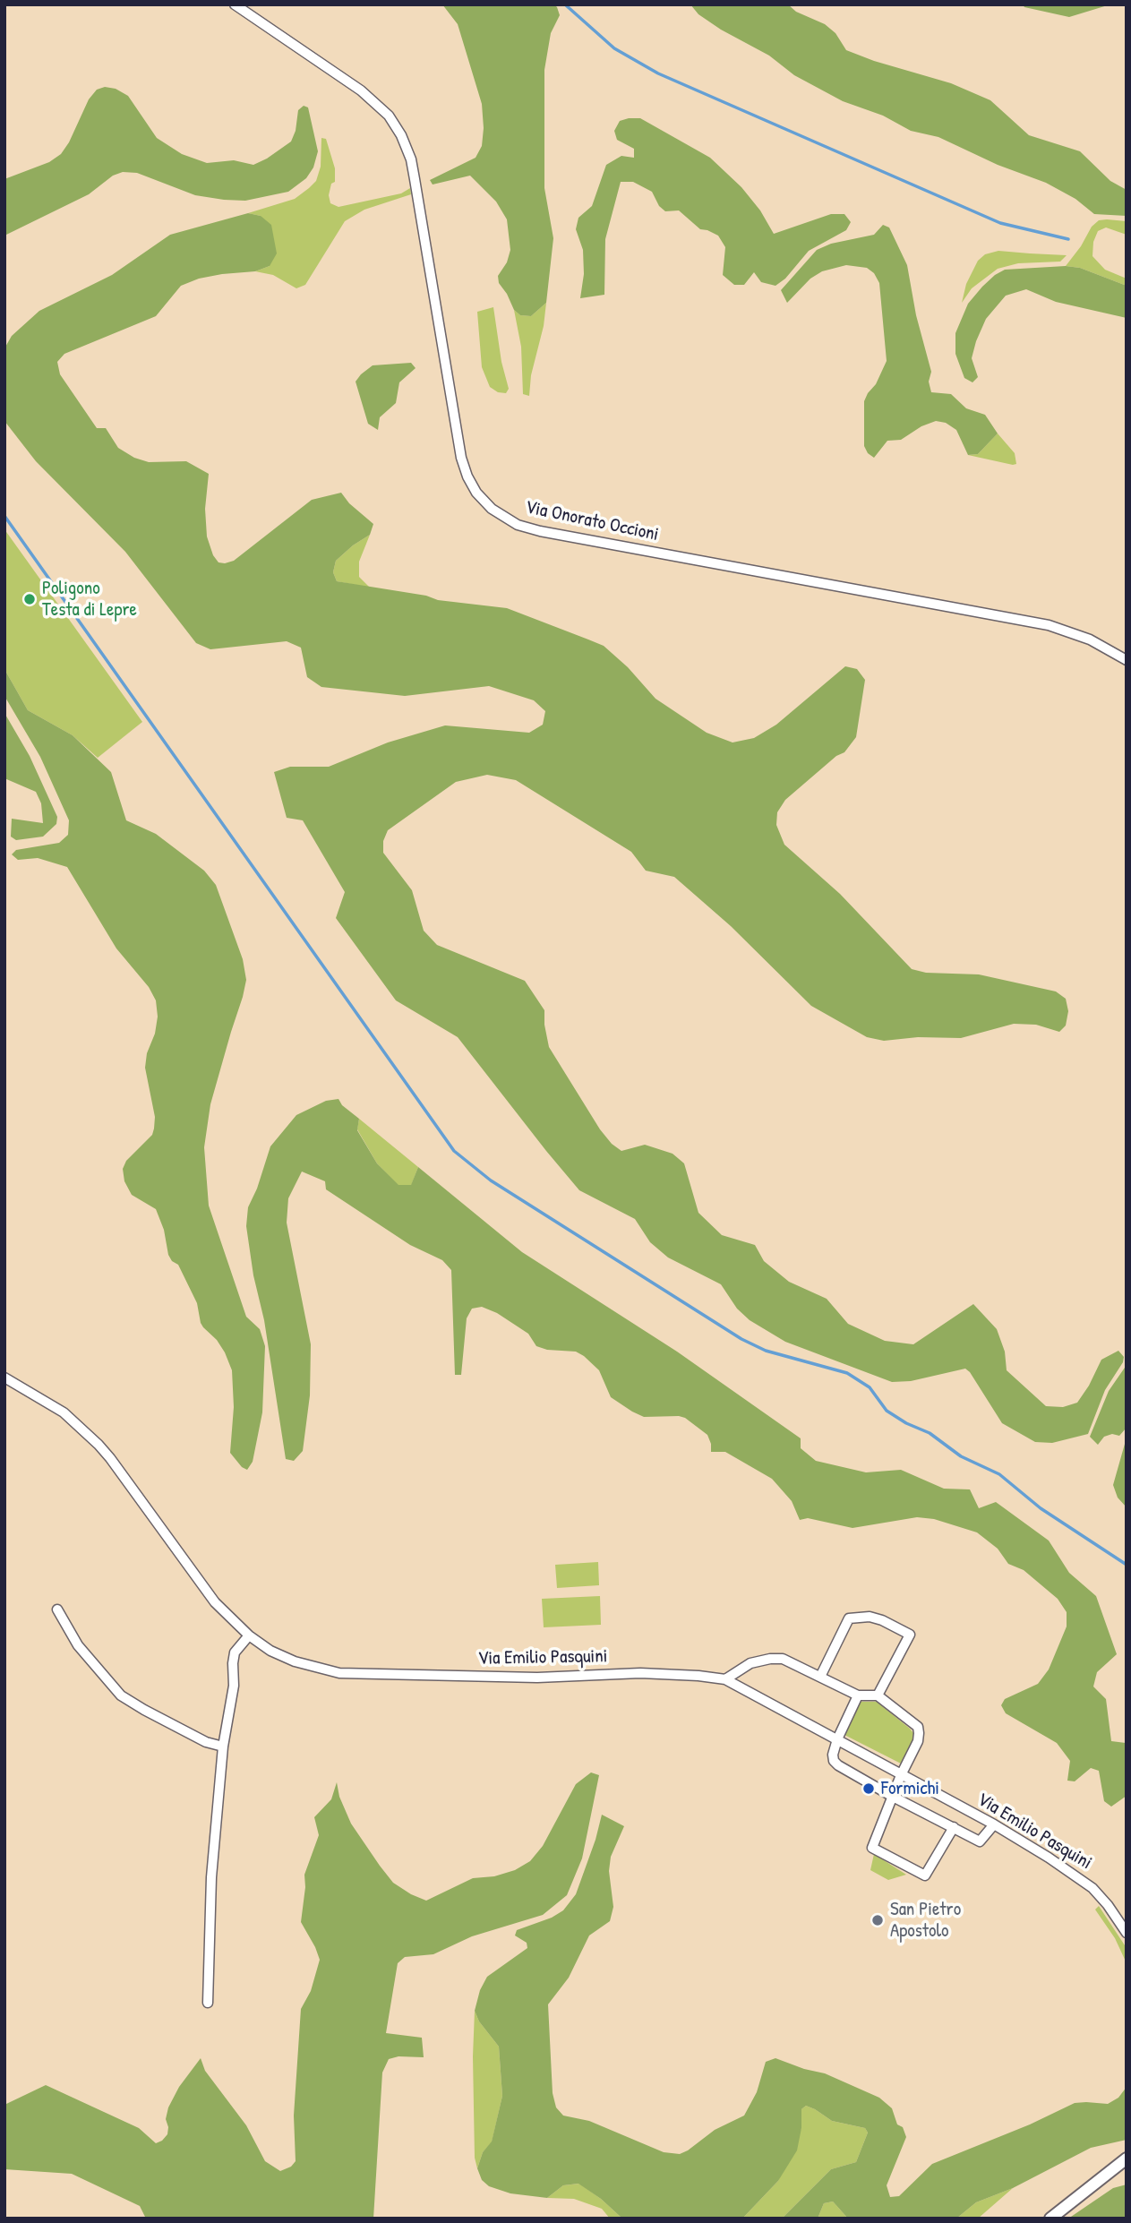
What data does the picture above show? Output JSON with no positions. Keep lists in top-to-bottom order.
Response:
{
  "streets": {
    "street": ["Via Onorato Occioni", "Via Emilio Pasquini"]
  },
  "places": ["Poligono Testa di Lepre", "Formichi", "San Pietro Apostolo"]
}
